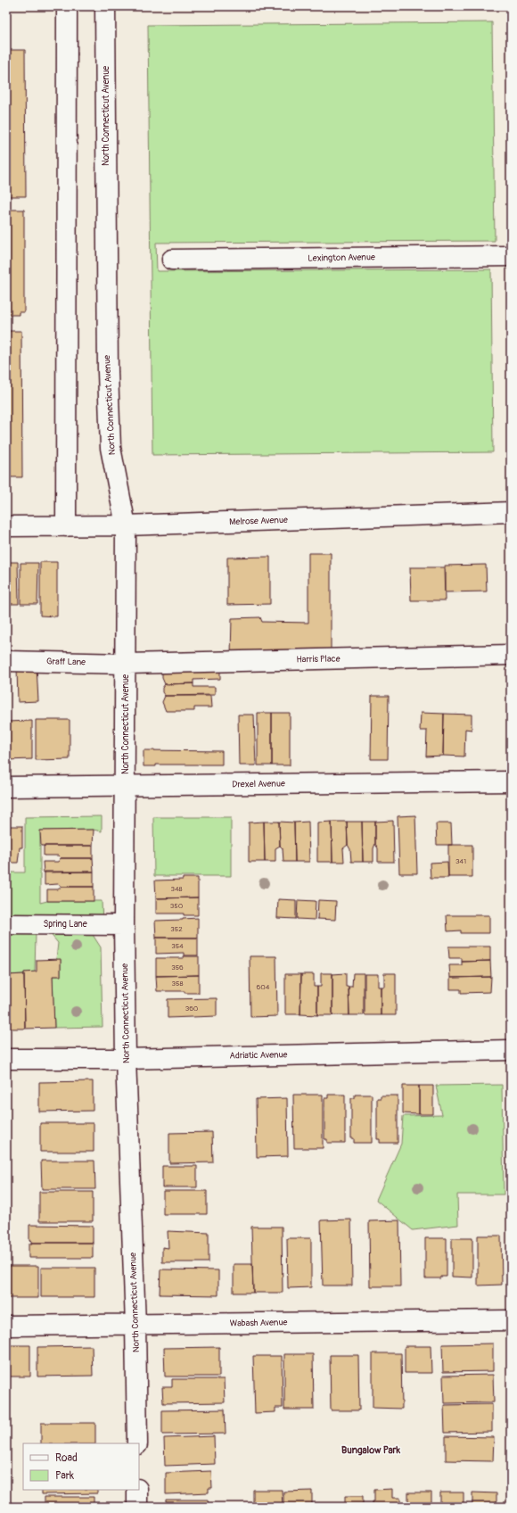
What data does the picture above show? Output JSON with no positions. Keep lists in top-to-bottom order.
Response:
{
  "streets": {
    "street": [
      "North Connecticut Avenue",
      "Lexington Avenue",
      "Melrose Avenue",
      "Harris Place",
      "Graff Lane",
      "Drexel Avenue",
      "Spring Lane",
      "Adriatic Avenue",
      "Wabash Avenue"
    ]
  },
  "crossings": [
    ["North Connecticut Avenue", "Melrose Avenue"],
    ["North Connecticut Avenue", "Harris Place"],
    ["North Connecticut Avenue", "Graff Lane"],
    ["North Connecticut Avenue", "Drexel Avenue"],
    ["North Connecticut Avenue", "Spring Lane"],
    ["North Connecticut Avenue", "Adriatic Avenue"],
    ["North Connecticut Avenue", "Wabash Avenue"],
    ["Harris Place", "Graff Lane"]
  ],
  "districts": ["Bungalow Park"],
  "house_numbers": [
    "341",
    "348",
    "350",
    "352",
    "354",
    "356",
    "358",
    "604",
    "360"
  ],
  "legend": ["Road", "Park"]
}
